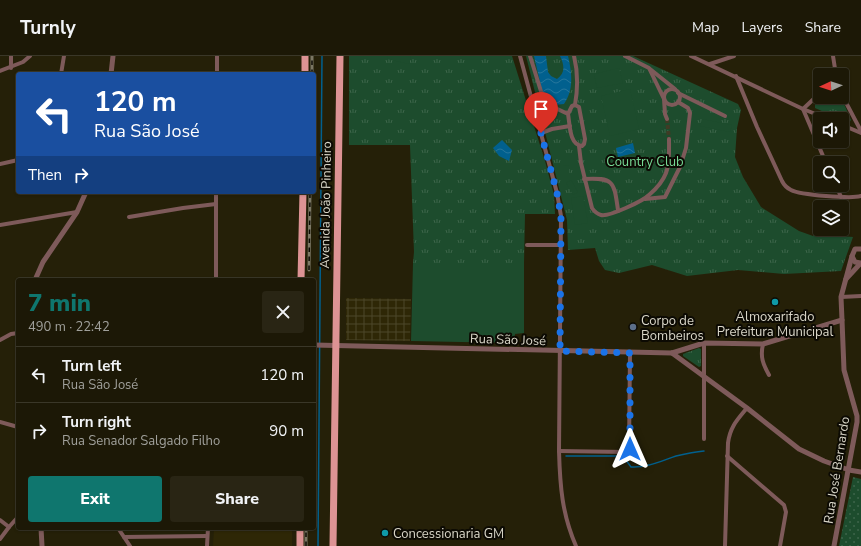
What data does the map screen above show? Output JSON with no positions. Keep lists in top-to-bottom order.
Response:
{
  "streets": {
    "main road": ["Avenida João Pinheiro"],
    "street": ["Rua São José", "Rua José Bernardo"]
  },
  "crossings": [
    ["Avenida João Pinheiro", "Rua São José"],
    ["Rua São José", "Rua José Bernardo"]
  ],
  "parks": ["Country Club"],
  "places": ["Almoxarifado Prefeitura Municipal", "Corpo de Bombeiros", "Concessionaria GM"],
  "north": "left",
  "page": {
    "header": "Turnly",
    "nav": ["Map", "Layers", "Share"],
    "turn": ["120 m", "Rua São José"],
    "then": "Then",
    "heading": ["7 min", "490 m · 22:42"],
    "list": [
      {
        "name": "Turn left",
        "note": "Rua São José",
        "value": "120 m"
      },
      {
        "name": "Turn right",
        "note": "Rua Senador Salgado Filho",
        "value": "90 m"
      }
    ],
    "buttons": ["Exit", "Share"]
  }
}
